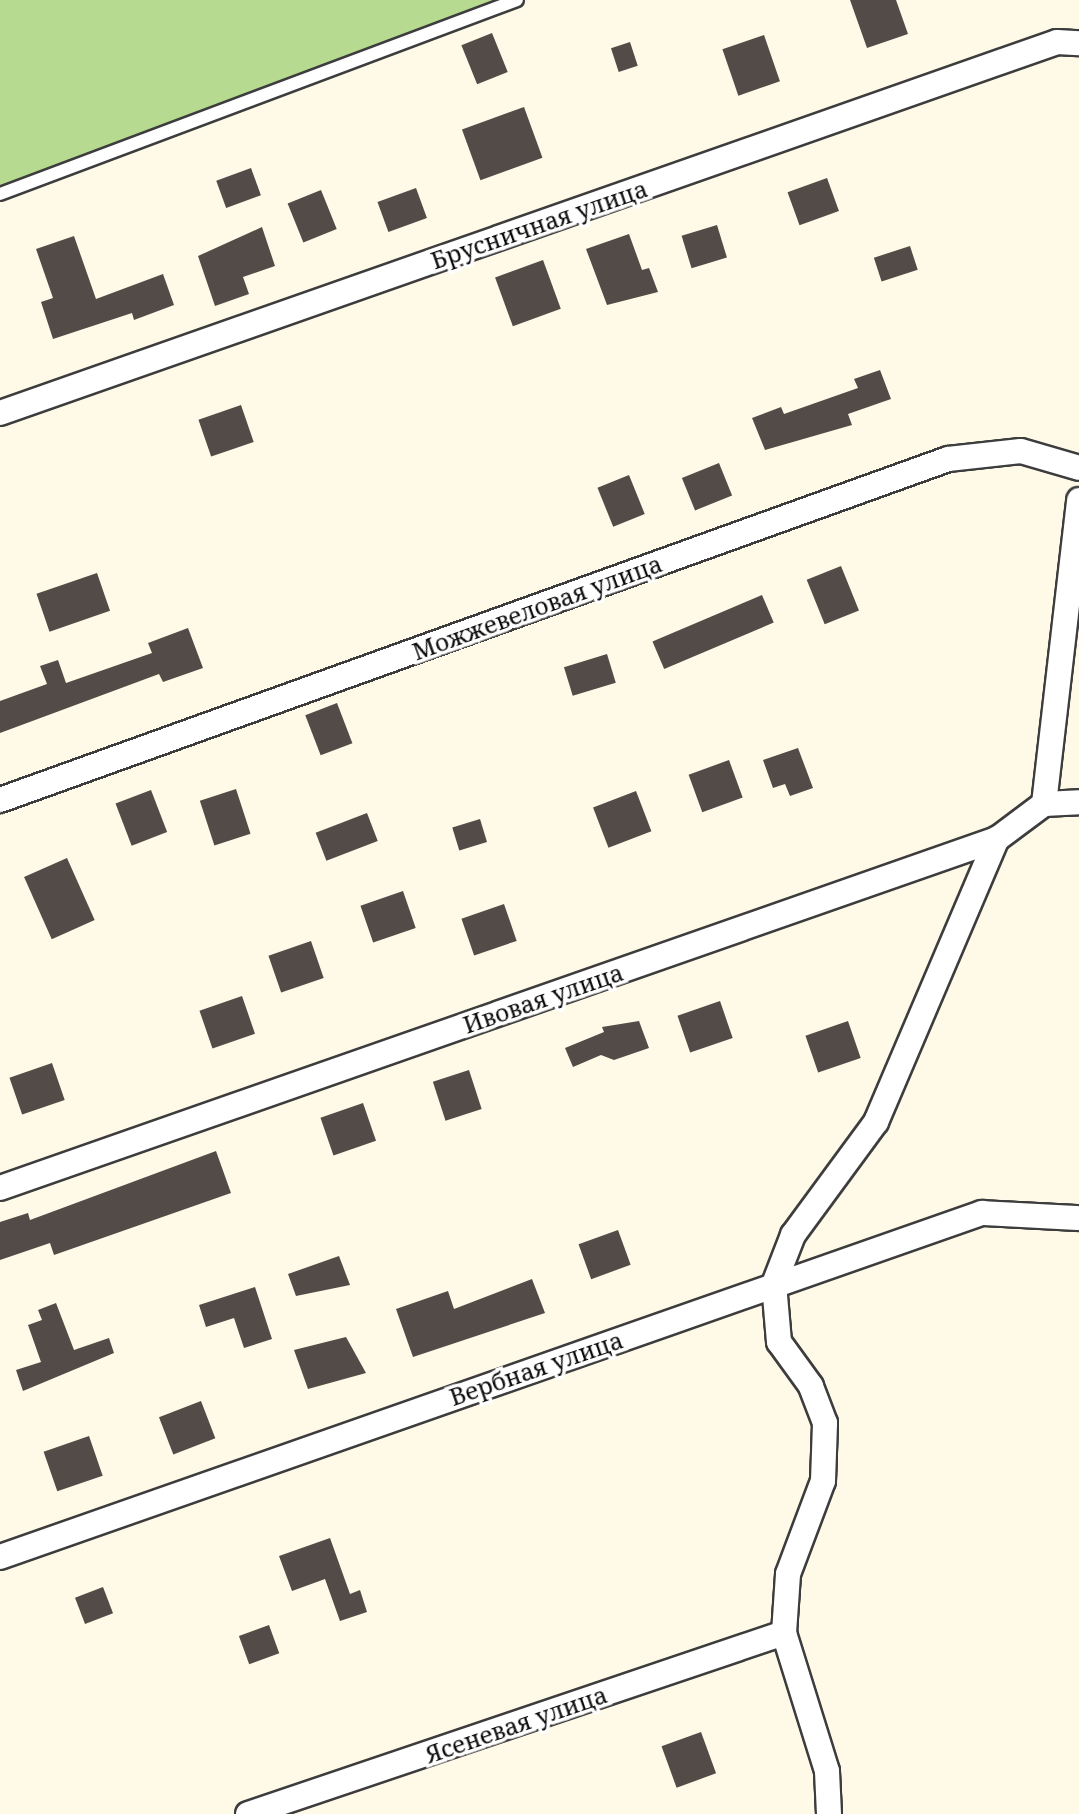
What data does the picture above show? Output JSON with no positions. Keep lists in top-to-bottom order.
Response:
{
  "streets": {
    "street": [
      "Брусничная улица",
      "Можжевеловая улица",
      "Ивовая улица",
      "Вербная улица",
      "Ясеневая улица"
    ]
  }
}
